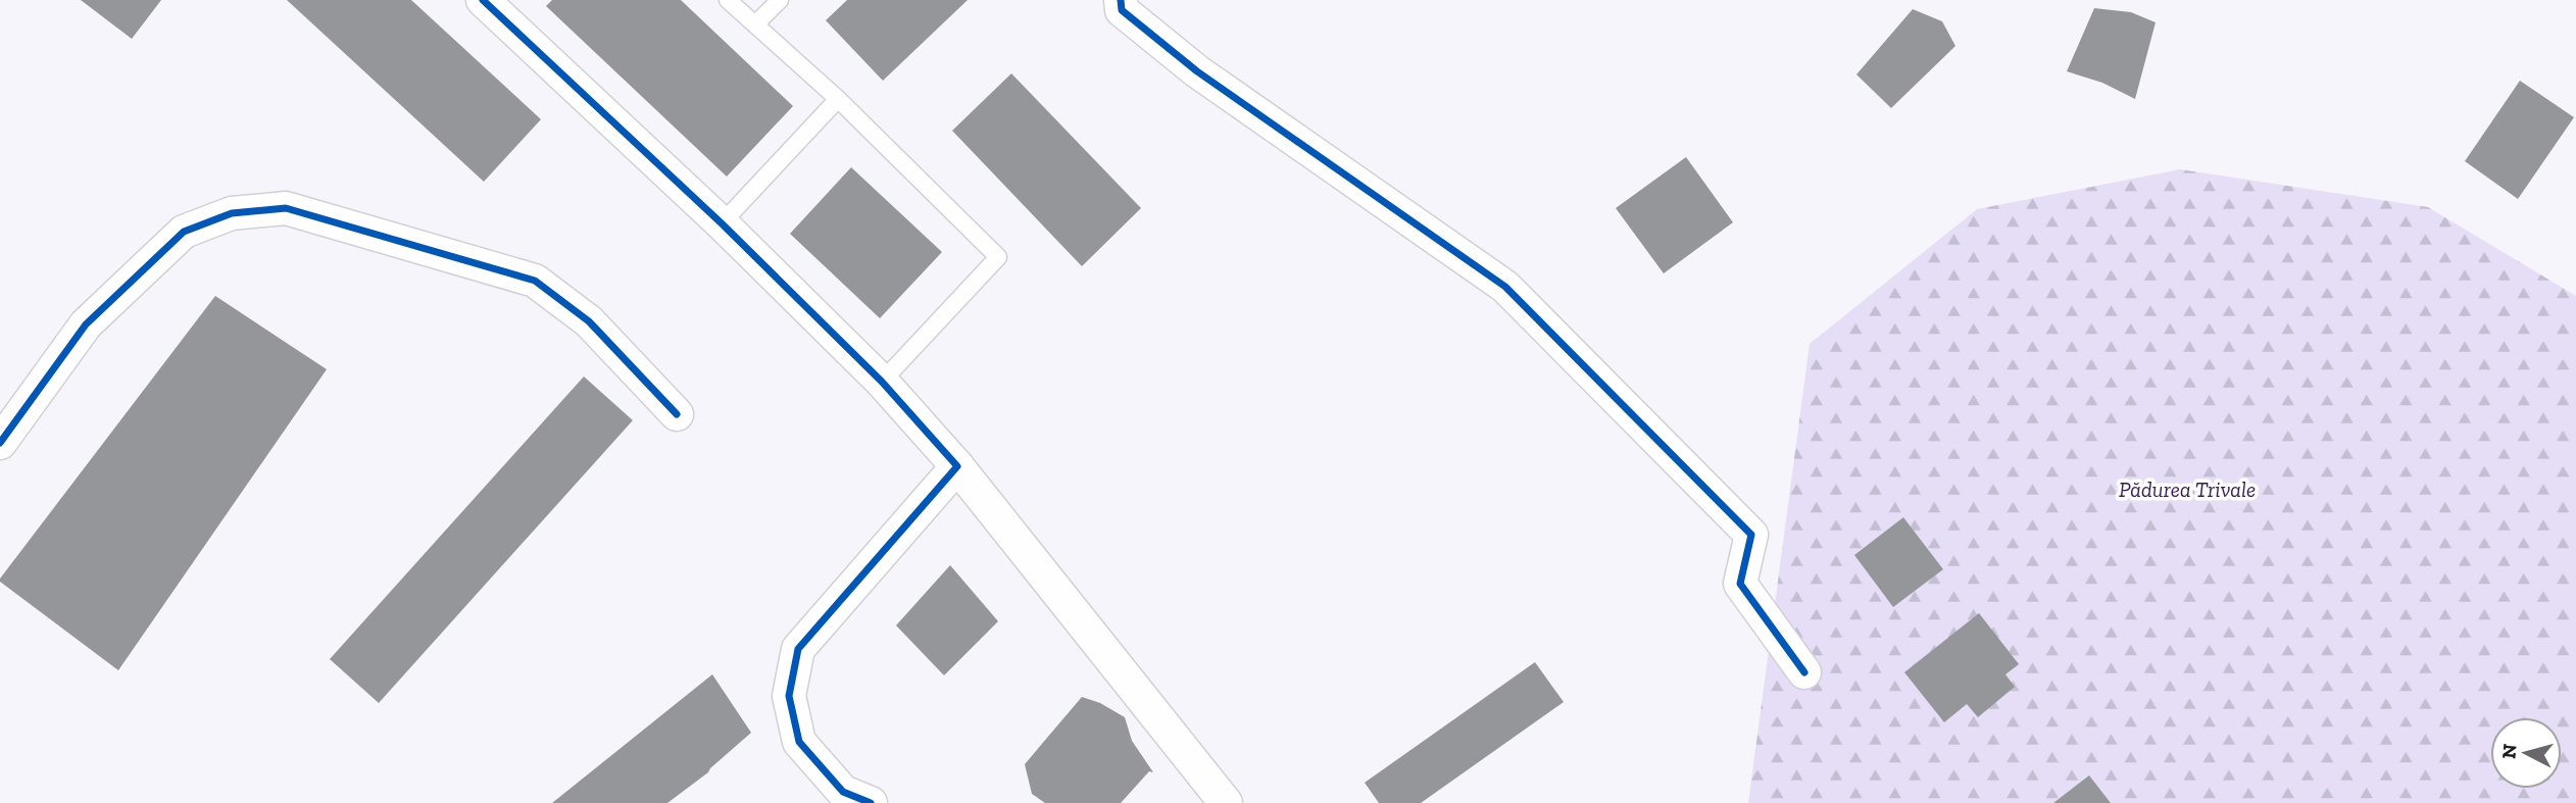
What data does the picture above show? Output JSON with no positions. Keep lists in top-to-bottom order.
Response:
{
  "parks": ["Pădurea Trivale"],
  "north": "left"
}
